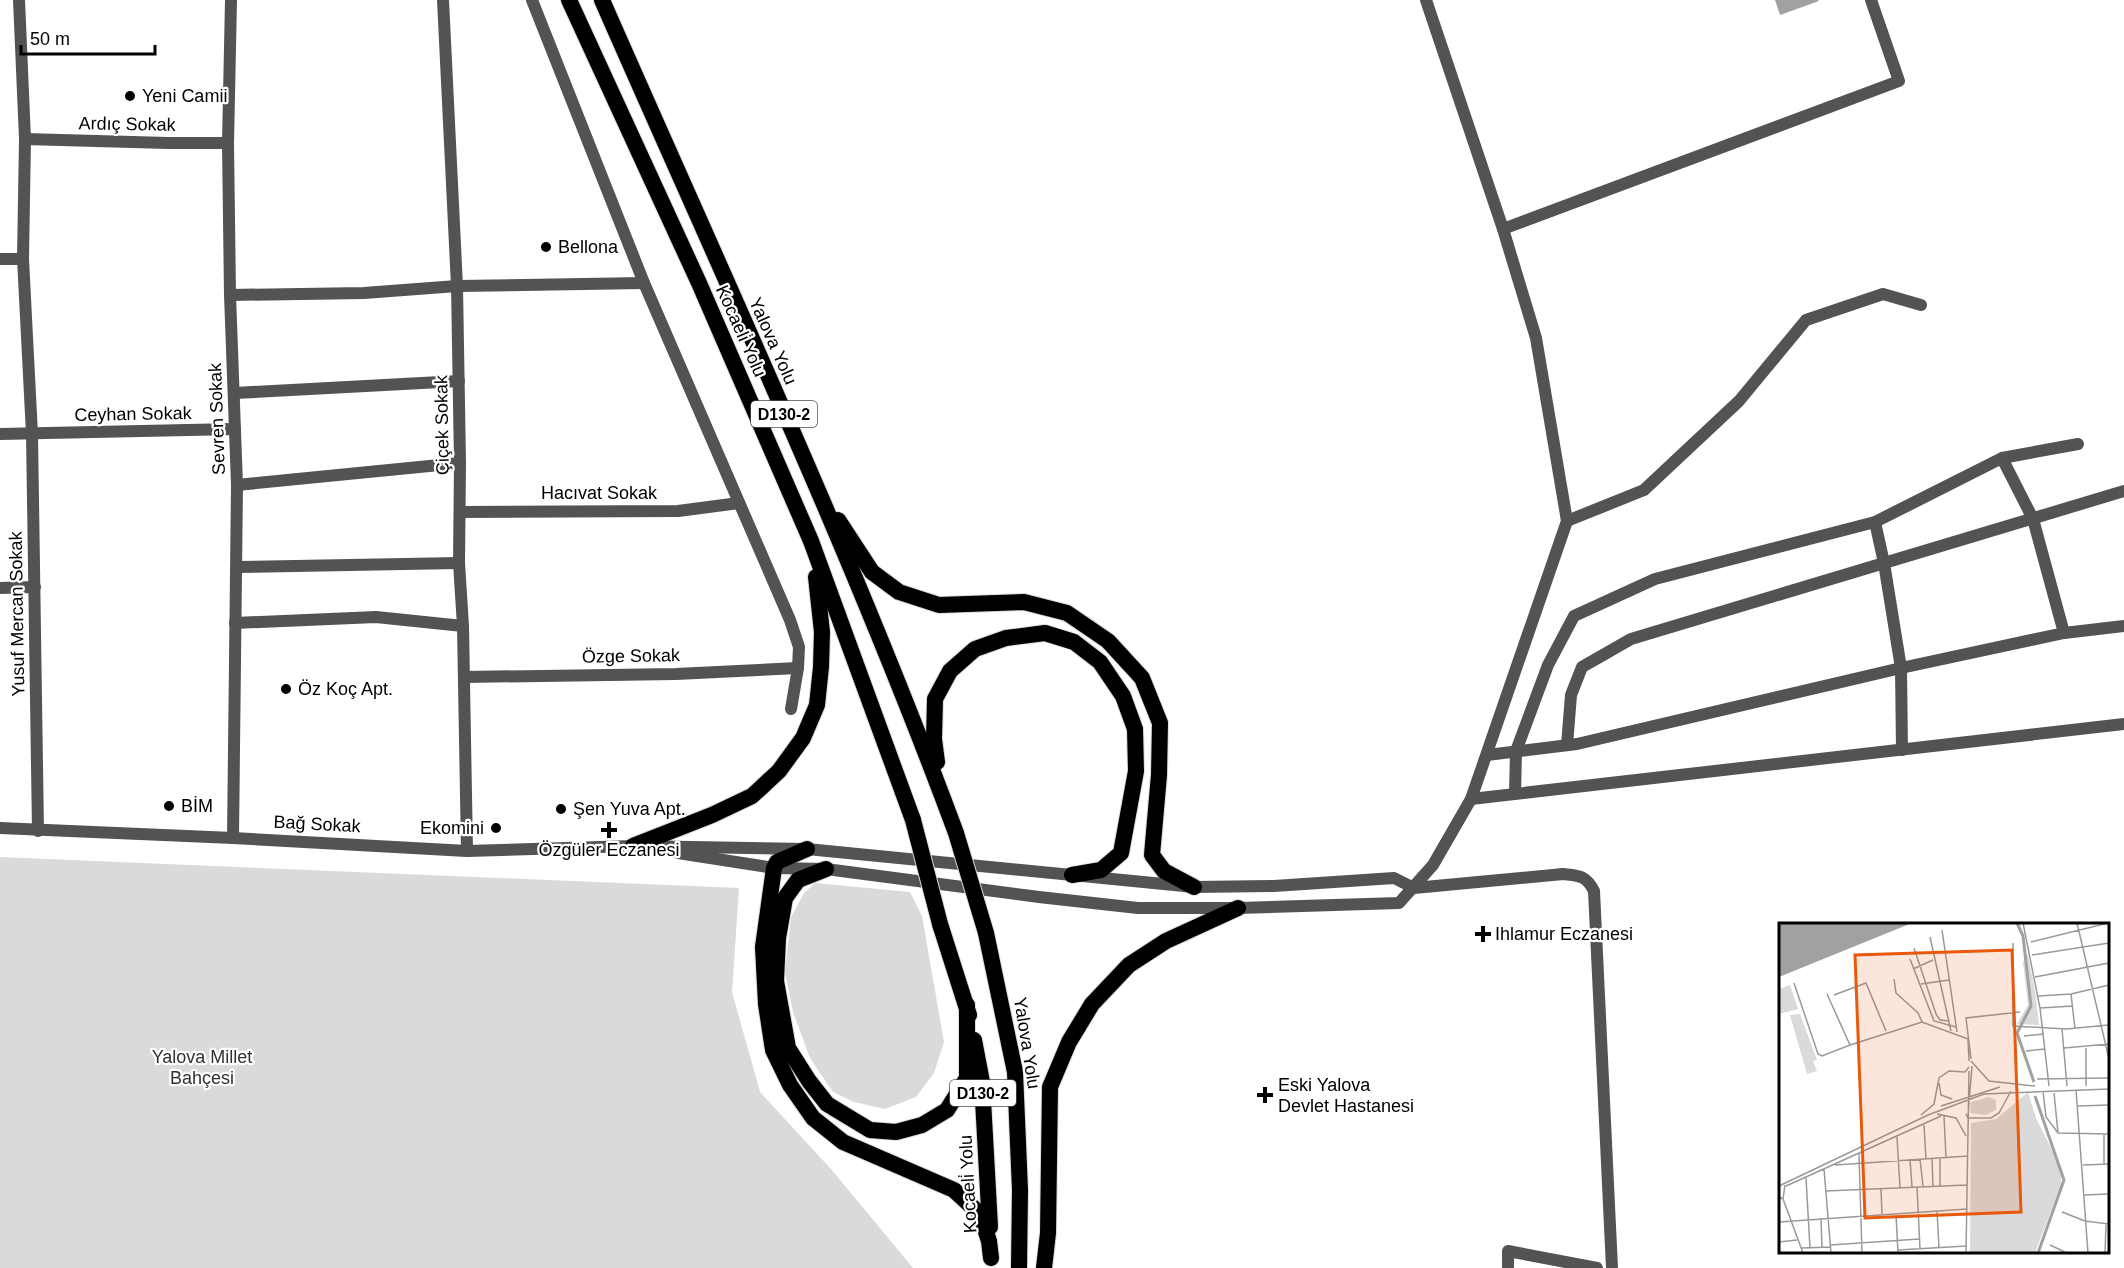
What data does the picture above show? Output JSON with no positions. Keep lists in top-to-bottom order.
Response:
{
  "streets": {
    "highway": ["Kocaeli̇ Yolu", "Yalova Yolu", "D130-2"],
    "street": [
      "Ardıç Sokak",
      "Ceyhan Sokak",
      "Sevren Sokak",
      "Çiçek Sokak",
      "Hacıvat Sokak",
      "Yusuf Mercan Sokak",
      "Özge Sokak",
      "Bağ Sokak"
    ]
  },
  "crossings": [
    ["Ardıç Sokak", "Sevren Sokak"],
    ["Ardıç Sokak", "Yusuf Mercan Sokak"],
    ["Ceyhan Sokak", "Sevren Sokak"],
    ["Ceyhan Sokak", "Yusuf Mercan Sokak"],
    ["Sevren Sokak", "Bağ Sokak"],
    ["Çiçek Sokak", "Hacıvat Sokak"],
    ["Çiçek Sokak", "Özge Sokak"],
    ["Çiçek Sokak", "Bağ Sokak"],
    ["Yusuf Mercan Sokak", "Bağ Sokak"]
  ],
  "parks": ["Yalova Millet Bahçesi"],
  "places": {
    "other": [
      "Yeni Camii",
      "Bellona",
      "Öz Koç Apt.",
      "BİM",
      "Şen Yuva Apt.",
      "Ekomini"
    ],
    "health": ["Özgüler Eczanesi", "Ihlamur Eczanesi", "Eski Yalova Devlet Hastanesi"]
  },
  "scale_bar": "50 m"
}
